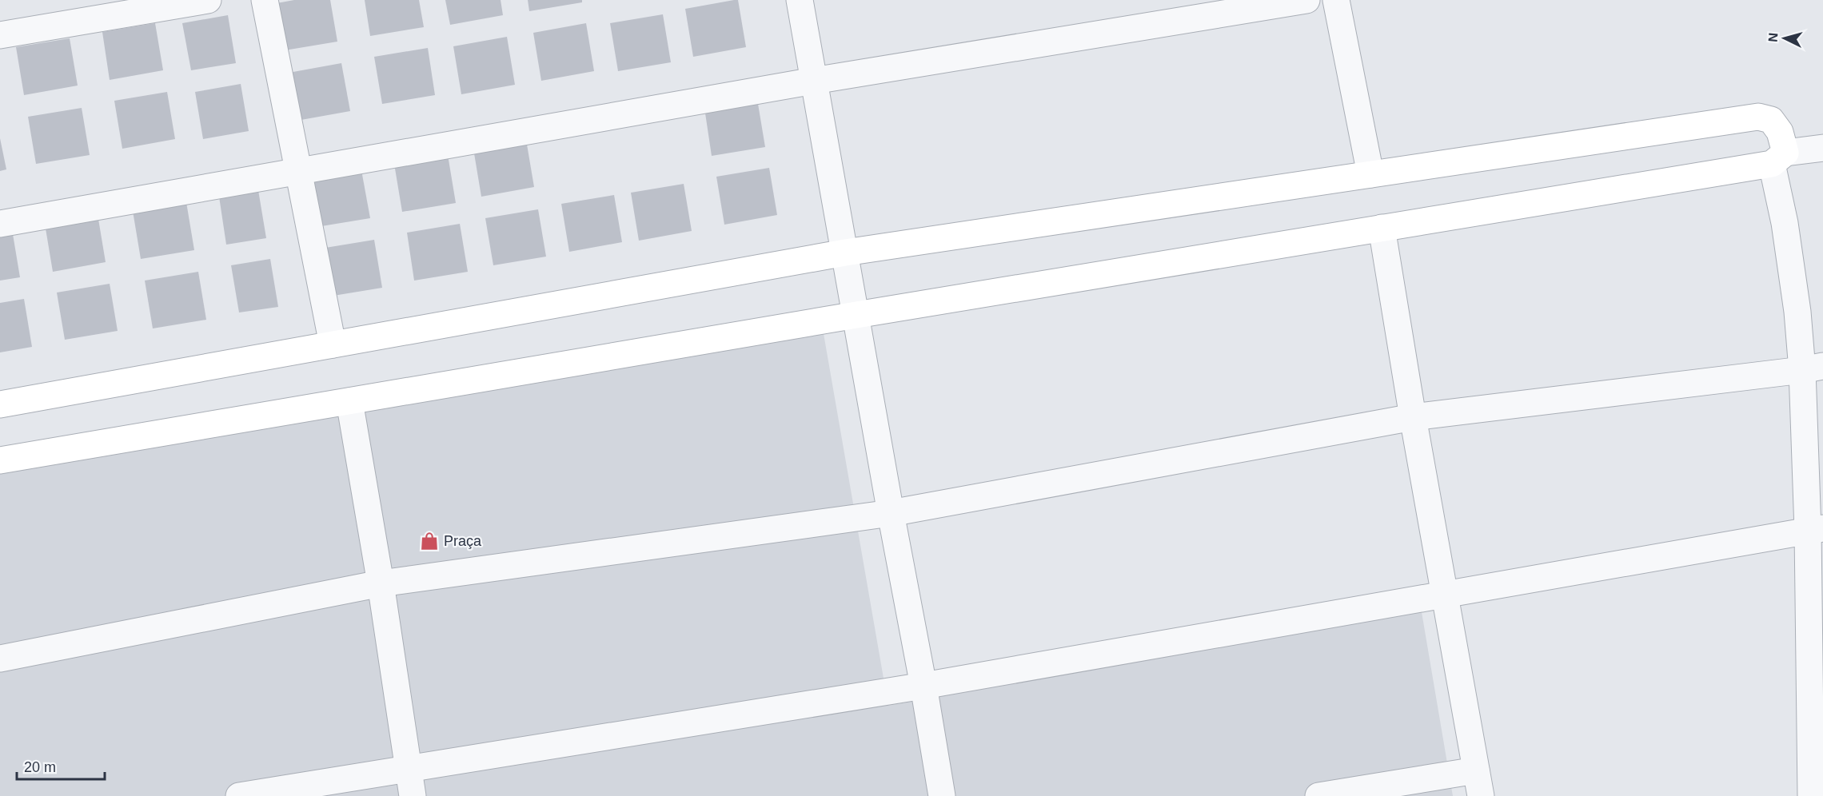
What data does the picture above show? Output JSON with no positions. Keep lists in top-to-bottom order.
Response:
{
  "places": {
    "shop": ["Praça"]
  },
  "scale_bar": "20 m",
  "north": "left"
}
